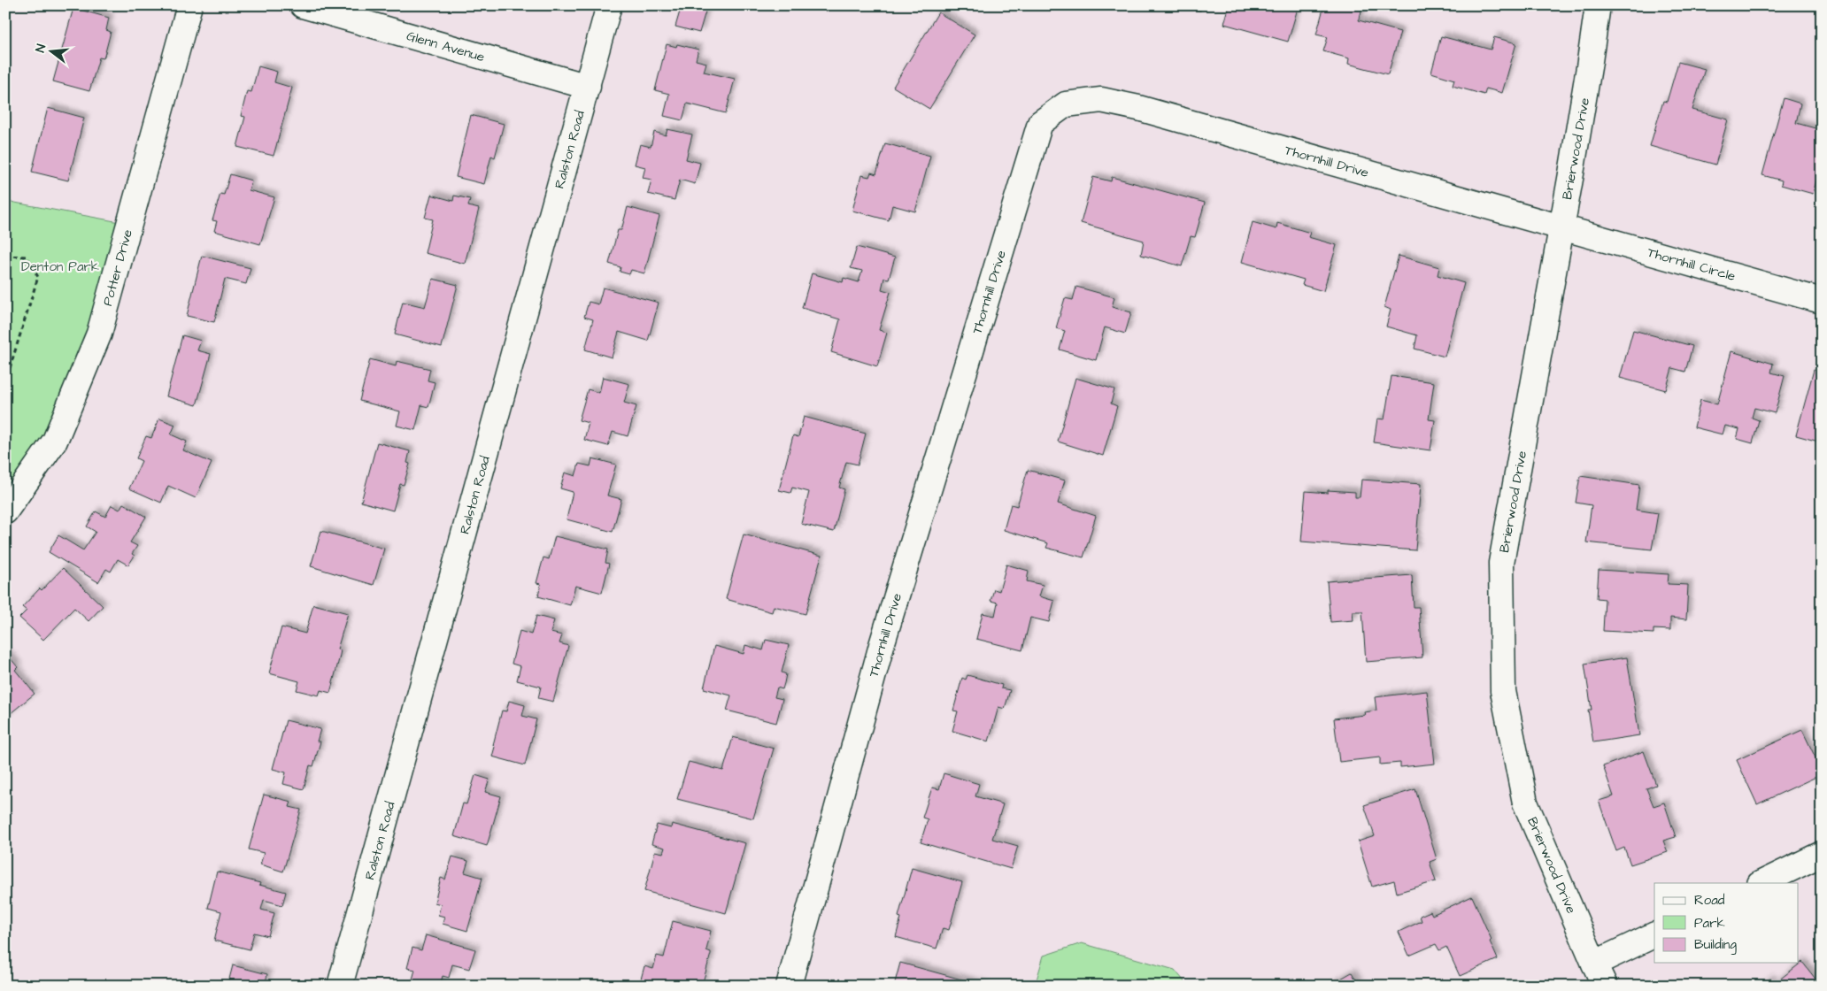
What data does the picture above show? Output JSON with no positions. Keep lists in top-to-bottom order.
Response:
{
  "streets": {
    "street": [
      "Glenn Avenue",
      "Brierwood Drive",
      "Ralston Road",
      "Thornhill Drive",
      "Thornhill Circle",
      "Potter Drive"
    ]
  },
  "crossings": [
    ["Glenn Avenue", "Ralston Road"],
    ["Brierwood Drive", "Thornhill Drive"],
    ["Brierwood Drive", "Thornhill Circle"],
    ["Thornhill Drive", "Thornhill Circle"]
  ],
  "parks": ["Denton Park"],
  "legend": ["Road", "Park", "Building"],
  "north": "left"
}
